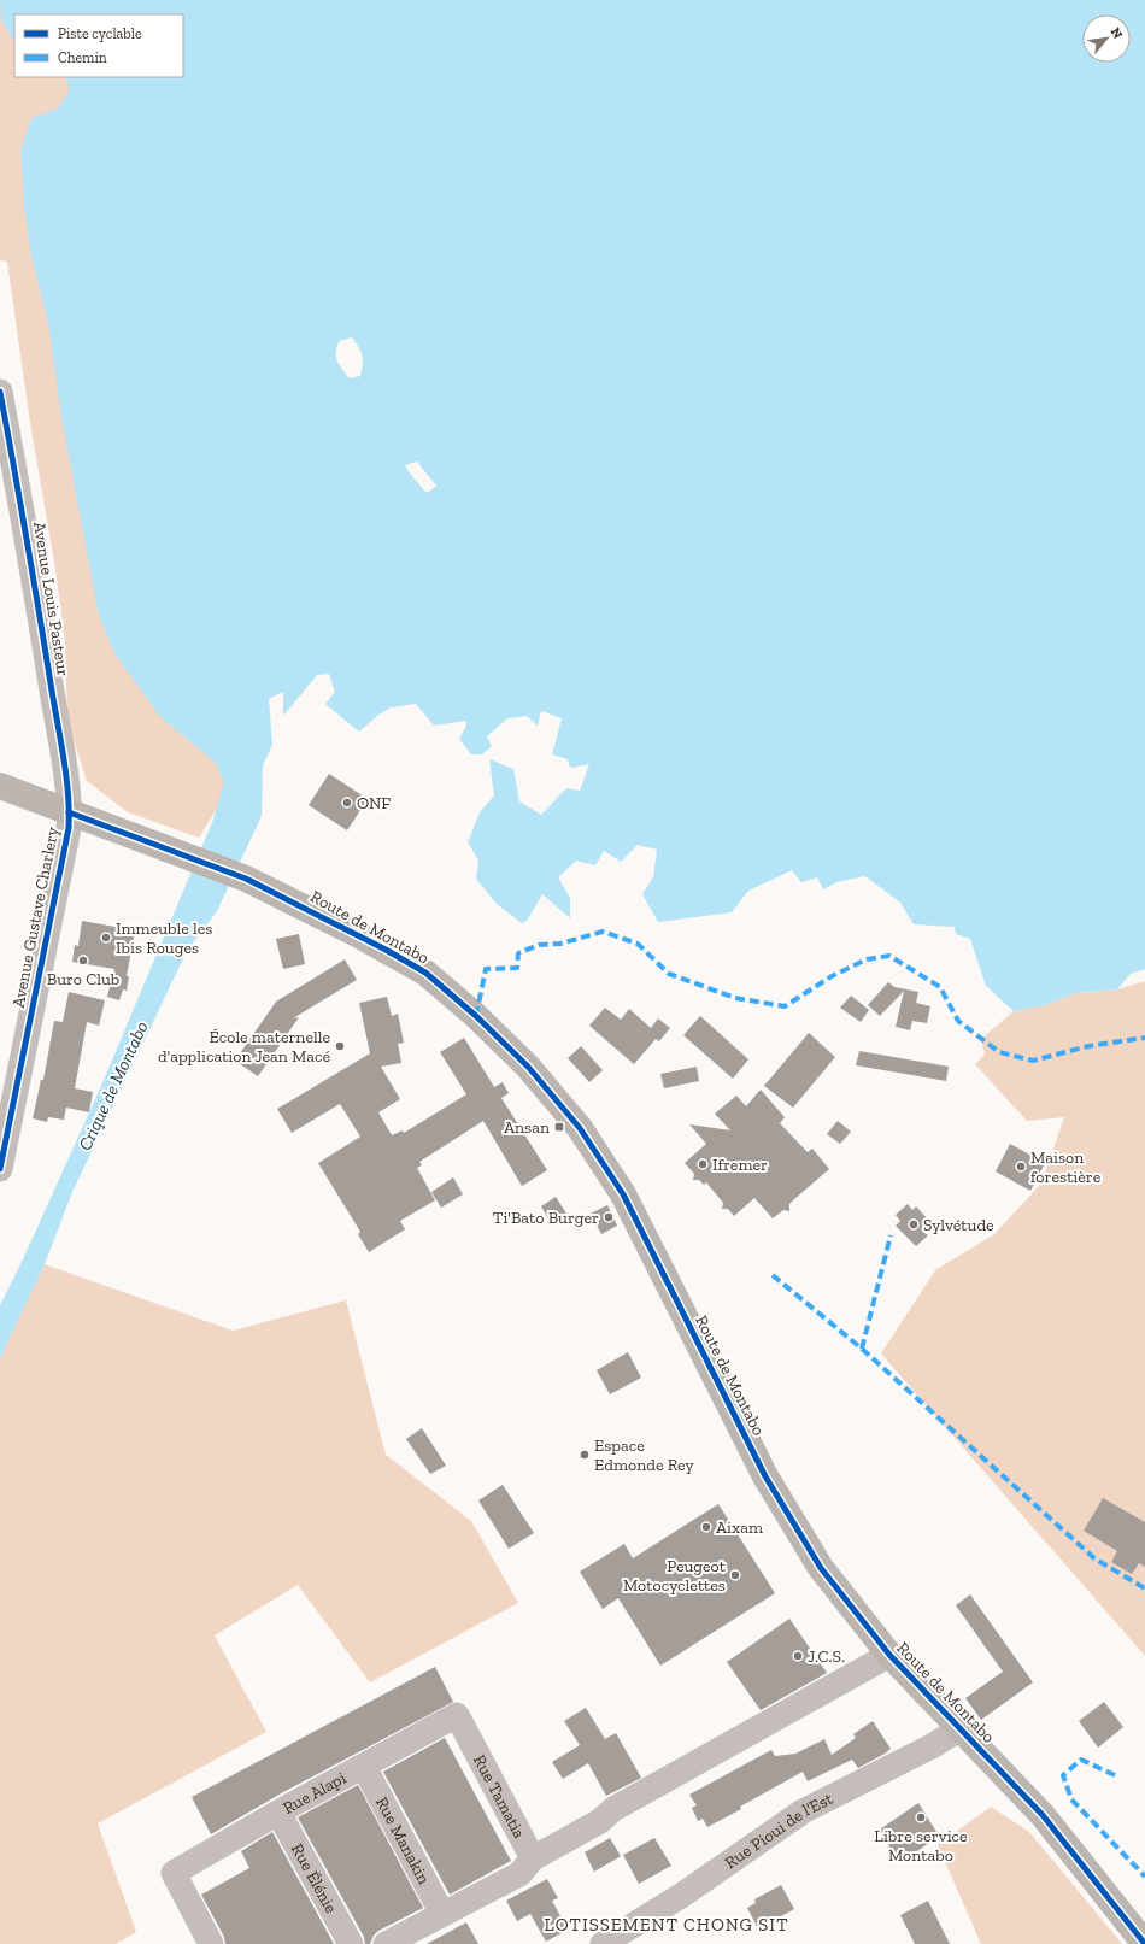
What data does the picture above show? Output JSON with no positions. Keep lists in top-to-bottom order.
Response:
{
  "streets": {
    "main road": ["Route de Montabo"],
    "street": [
      "Avenue Louis Pasteur",
      "Avenue Gustave Charlery",
      "Rue Alapi",
      "Rue Tamatia",
      "Rue Pioui de l'Est",
      "Rue Manakin",
      "Rue Élénie"
    ]
  },
  "crossings": [
    ["Avenue Louis Pasteur", "Avenue Gustave Charlery"],
    ["Avenue Louis Pasteur", "Route de Montabo"],
    ["Avenue Gustave Charlery", "Route de Montabo"],
    ["Route de Montabo", "Rue Pioui de l'Est"],
    ["Rue Alapi", "Rue Tamatia"],
    ["Rue Alapi", "Rue Manakin"],
    ["Rue Alapi", "Rue Élénie"]
  ],
  "districts": ["LOTISSEMENT CHONG SIT"],
  "water": ["Crique de Montabo"],
  "places": {
    "other": [
      "ONF",
      "Immeuble les Ibis Rouges",
      "Buro Club",
      "École maternelle d'application Jean Macé",
      "Ifremer",
      "Maison forestière",
      "Ti'Bato Burger",
      "Sylvétude",
      "Espace Edmonde Rey",
      "Aixam",
      "Peugeot Motocyclettes",
      "J.C.S.",
      "Libre service Montabo"
    ],
    "transit": ["Ansan"]
  },
  "legend": ["Piste cyclable", "Chemin"],
  "north": "top right"
}
